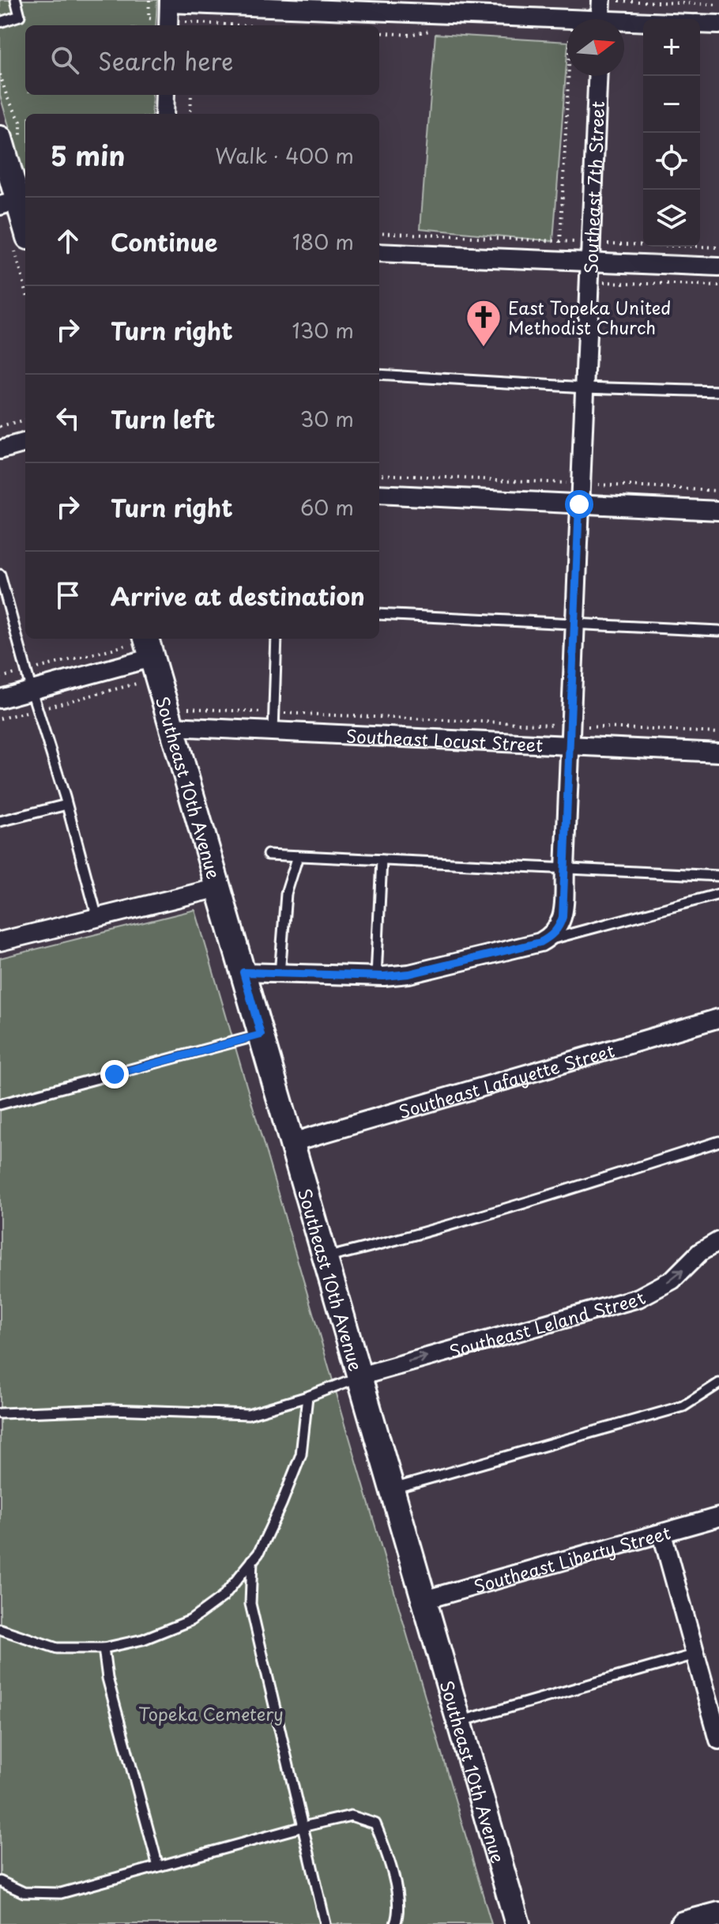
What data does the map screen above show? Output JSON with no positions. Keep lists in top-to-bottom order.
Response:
{
  "streets": {
    "main road": ["Southeast 10th Avenue"],
    "street": [
      "Southeast 7th Street",
      "Southeast Locust Street",
      "Southeast Lafayette Street",
      "Southeast Leland Street",
      "Southeast Liberty Street"
    ]
  },
  "crossings": [
    ["Southeast 7th Street", "Southeast Locust Street"],
    ["Southeast Locust Street", "Southeast 10th Avenue"],
    ["Southeast 10th Avenue", "Southeast Lafayette Street"],
    ["Southeast 10th Avenue", "Southeast Leland Street"],
    ["Southeast 10th Avenue", "Southeast Liberty Street"]
  ],
  "one_way": ["Southeast Leland Street"],
  "parks": ["Topeka Cemetery"],
  "places": {
    "church": ["East Topeka United Methodist Church"]
  },
  "north": "right",
  "page": {
    "map_buttons": ["+", "−"],
    "search": "Search here",
    "heading": ["5 min", "Walk · 400 m"],
    "list": [
      ["Continue", "180 m"],
      ["Turn right", "130 m"],
      ["Turn left", "30 m"],
      ["Turn right", "60 m"],
      "Arrive at destination"
    ]
  }
}
